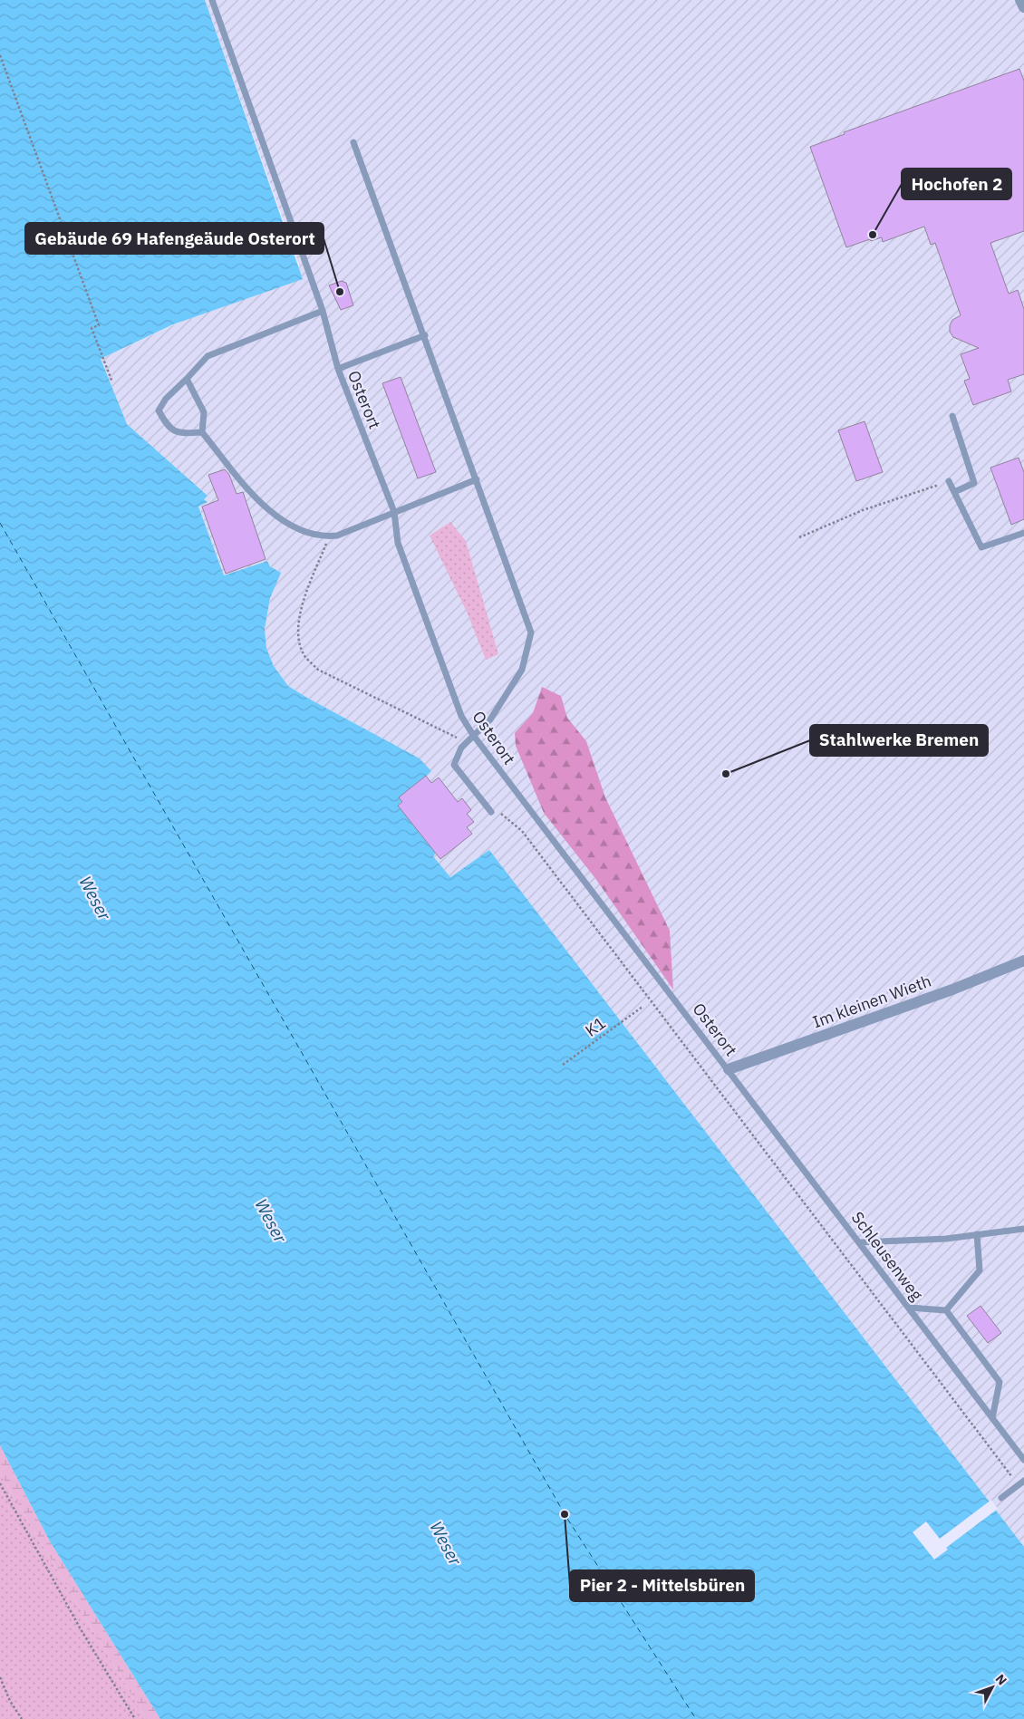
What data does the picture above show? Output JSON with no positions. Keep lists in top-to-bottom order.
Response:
{
  "streets": {
    "street": ["Im kleinen Wieth"],
    "lane": ["Osterort", "Schleusenweg"],
    "path": ["K1"]
  },
  "crossings": [
    ["Osterort", "Im kleinen Wieth"],
    ["Osterort", "Schleusenweg"],
    ["Im kleinen Wieth", "Schleusenweg"]
  ],
  "water": ["Weser"],
  "places": [
    "Hochofen 2",
    "Gebäude 69 Hafengeäude Osterort",
    "Stahlwerke Bremen",
    "Pier 2 - Mittelsbüren"
  ],
  "north": "top right"
}
